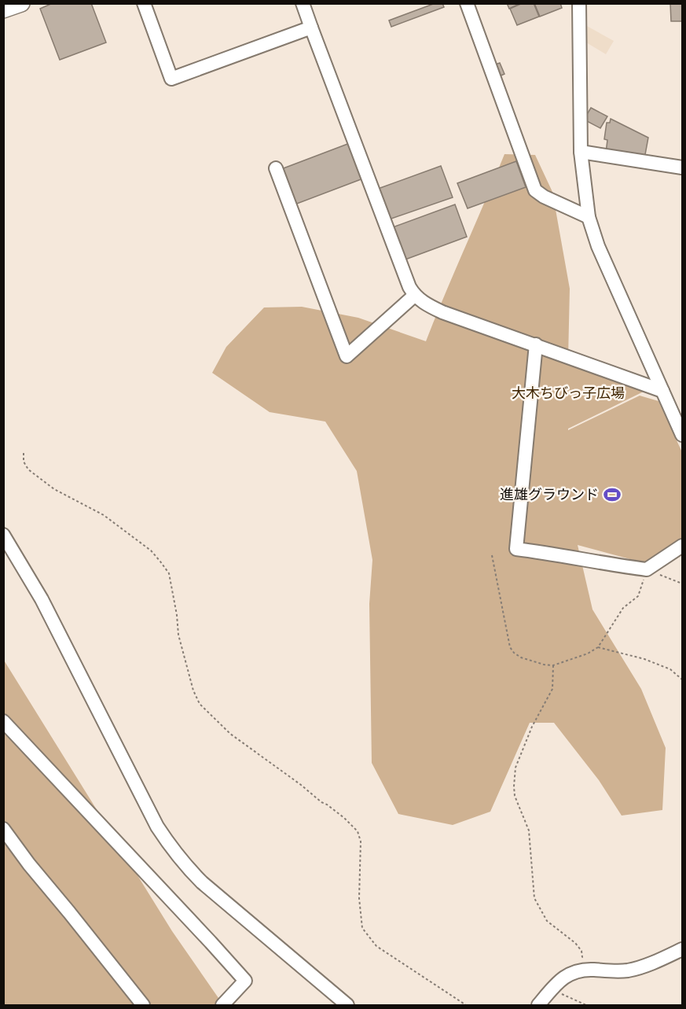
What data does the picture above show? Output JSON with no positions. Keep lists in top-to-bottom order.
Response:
{
  "parks": ["大木ちびっ子広場"],
  "places": {
    "sports": ["進雄グラウンド"]
  }
}
